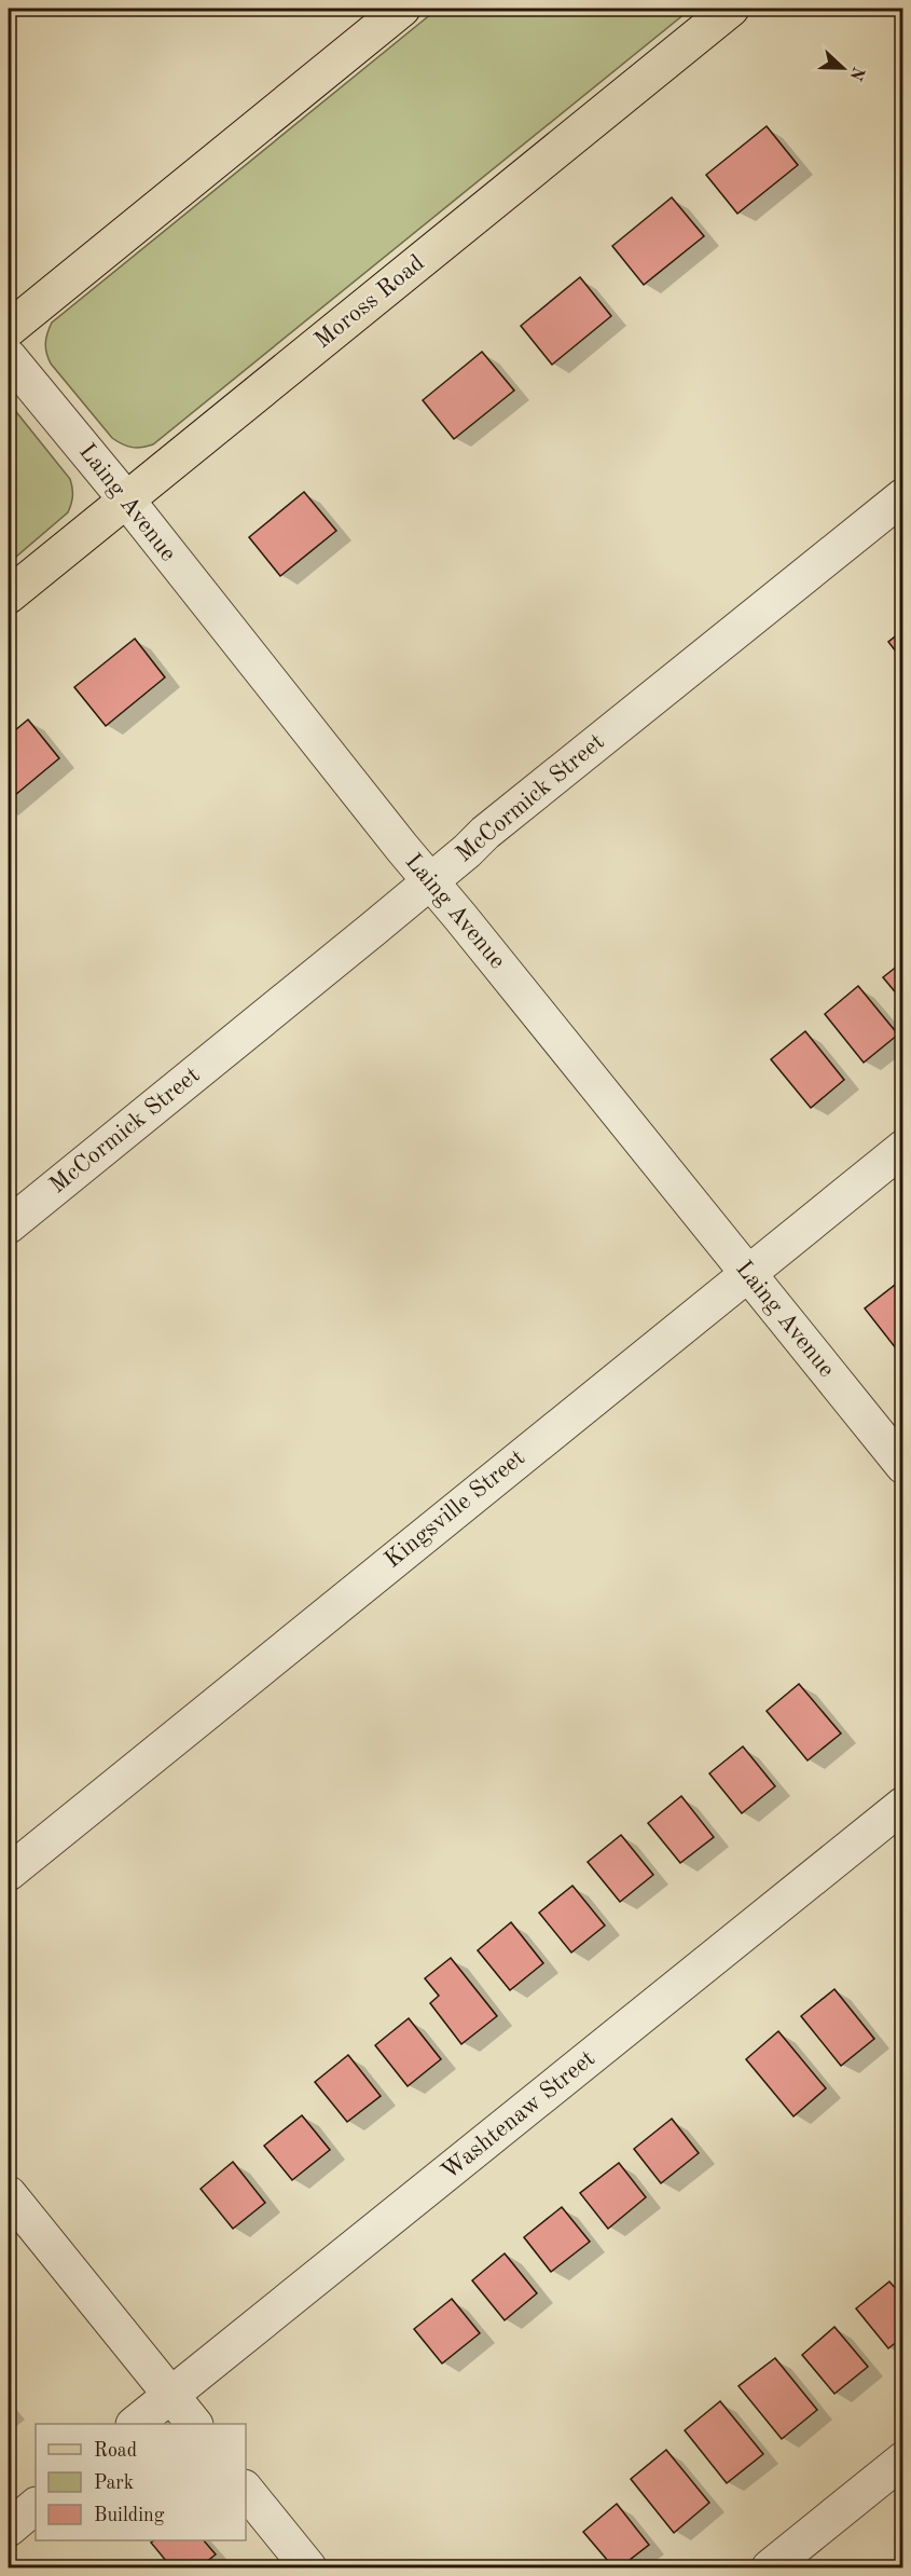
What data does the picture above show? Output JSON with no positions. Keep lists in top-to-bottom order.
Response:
{
  "streets": {
    "main road": ["Moross Road"],
    "street": [
      "Laing Avenue",
      "McCormick Street",
      "Kingsville Street",
      "Washtenaw Street"
    ]
  },
  "crossings": [
    ["Moross Road", "Laing Avenue"],
    ["Laing Avenue", "McCormick Street"],
    ["Laing Avenue", "Kingsville Street"]
  ],
  "legend": ["Road", "Park", "Building"],
  "north": "right"
}
